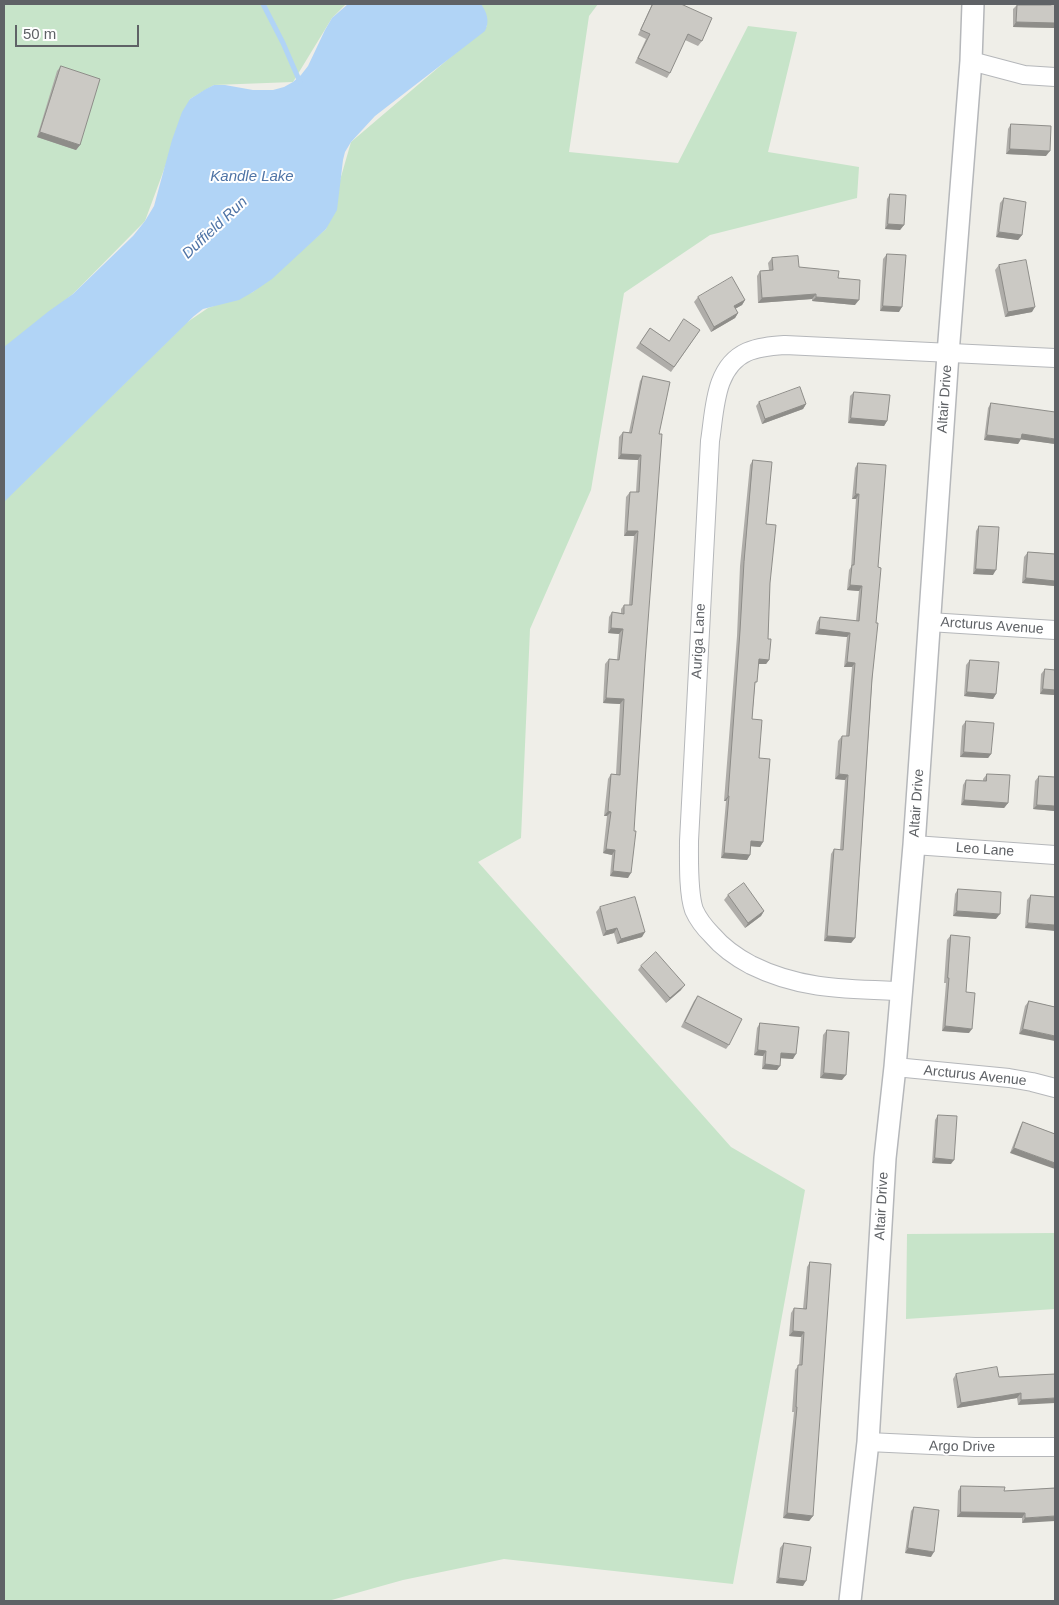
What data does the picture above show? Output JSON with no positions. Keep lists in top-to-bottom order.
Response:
{
  "streets": {
    "street": [
      "Altair Drive",
      "Arcturus Avenue",
      "Auriga Lane",
      "Leo Lane",
      "Argo Drive"
    ]
  },
  "crossings": [
    ["Altair Drive", "Arcturus Avenue"],
    ["Altair Drive", "Auriga Lane"],
    ["Altair Drive", "Leo Lane"],
    ["Altair Drive", "Argo Drive"]
  ],
  "water": ["Kandle Lake", "Duffield Run"],
  "scale_bar": "50 m"
}
